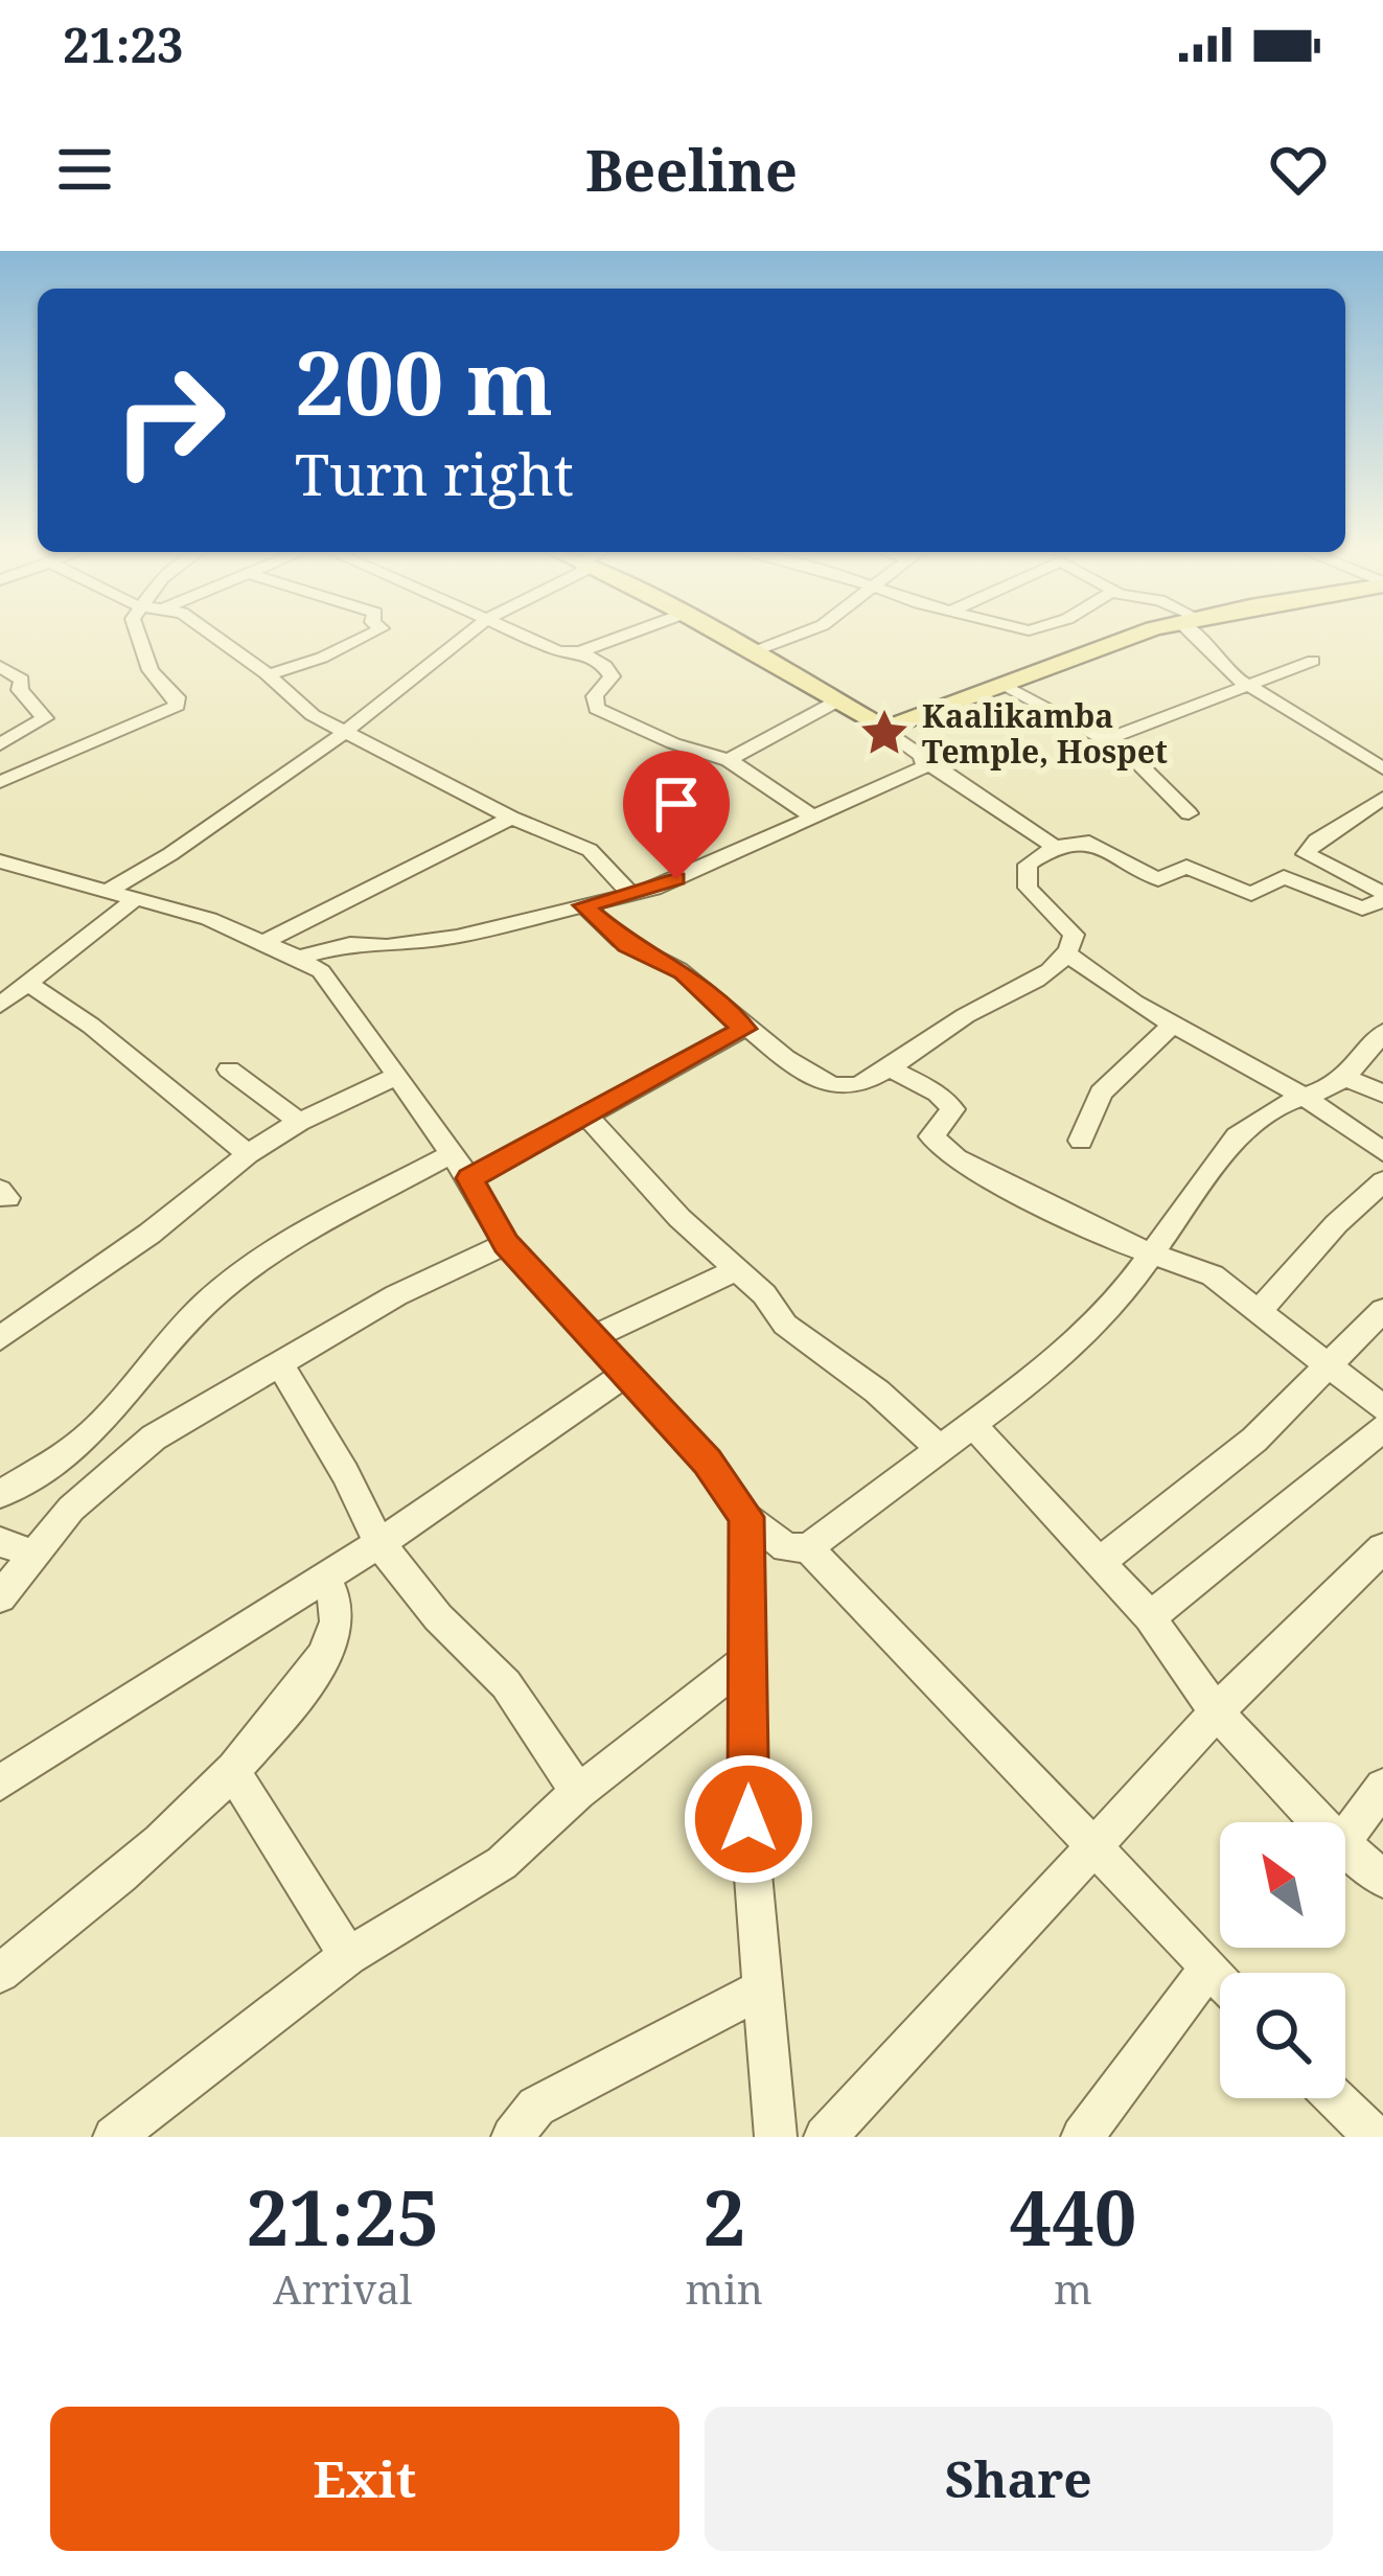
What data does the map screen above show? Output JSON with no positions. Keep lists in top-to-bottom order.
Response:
{
  "places": {
    "place": ["Kaalikamba Temple, Hospet"]
  },
  "north": "top left",
  "page": {
    "status": "21:23",
    "header": "Beeline",
    "turn": ["200 m", "Turn right"],
    "eta": [
      "21:25",
      "Arrival",
      "2",
      "min",
      "440",
      "m"
    ],
    "buttons": ["Exit", "Share"]
  }
}
